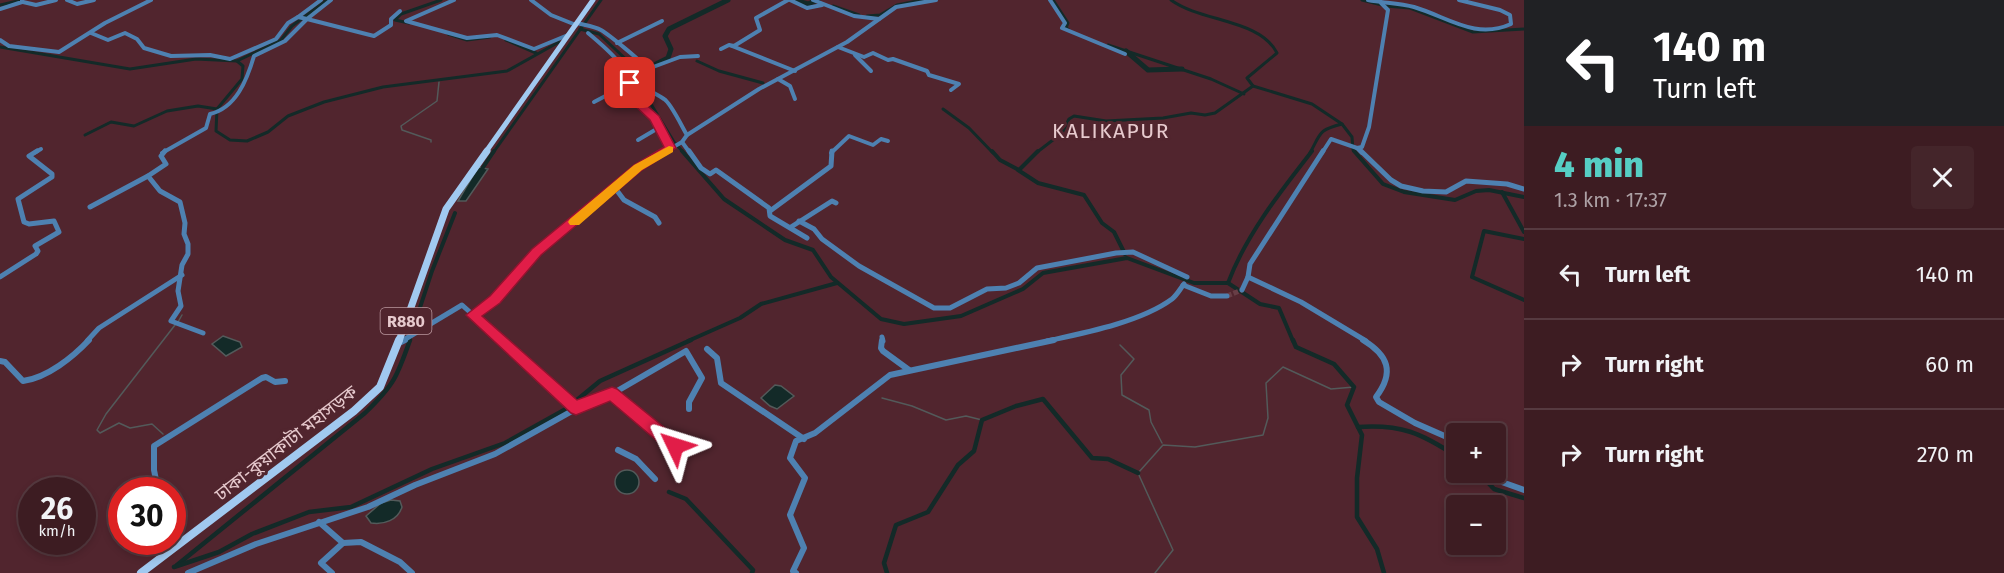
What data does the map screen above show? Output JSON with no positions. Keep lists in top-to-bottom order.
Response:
{
  "streets": {
    "main road": ["R880", "ঢাকা-কুয়াকাটা মহাসড়ক"]
  },
  "districts": ["KALIKAPUR"],
  "page": {
    "turn": ["140 m", "Turn left"],
    "heading": ["4 min", "1.3 km · 17:37"],
    "list": [
      {
        "name": "Turn left",
        "value": "140 m"
      },
      {
        "name": "Turn right",
        "value": "60 m"
      },
      {
        "name": "Turn right",
        "value": "270 m"
      }
    ],
    "map_buttons": ["+", "−"],
    "speed": "26 km/h",
    "limit": "30"
  }
}
